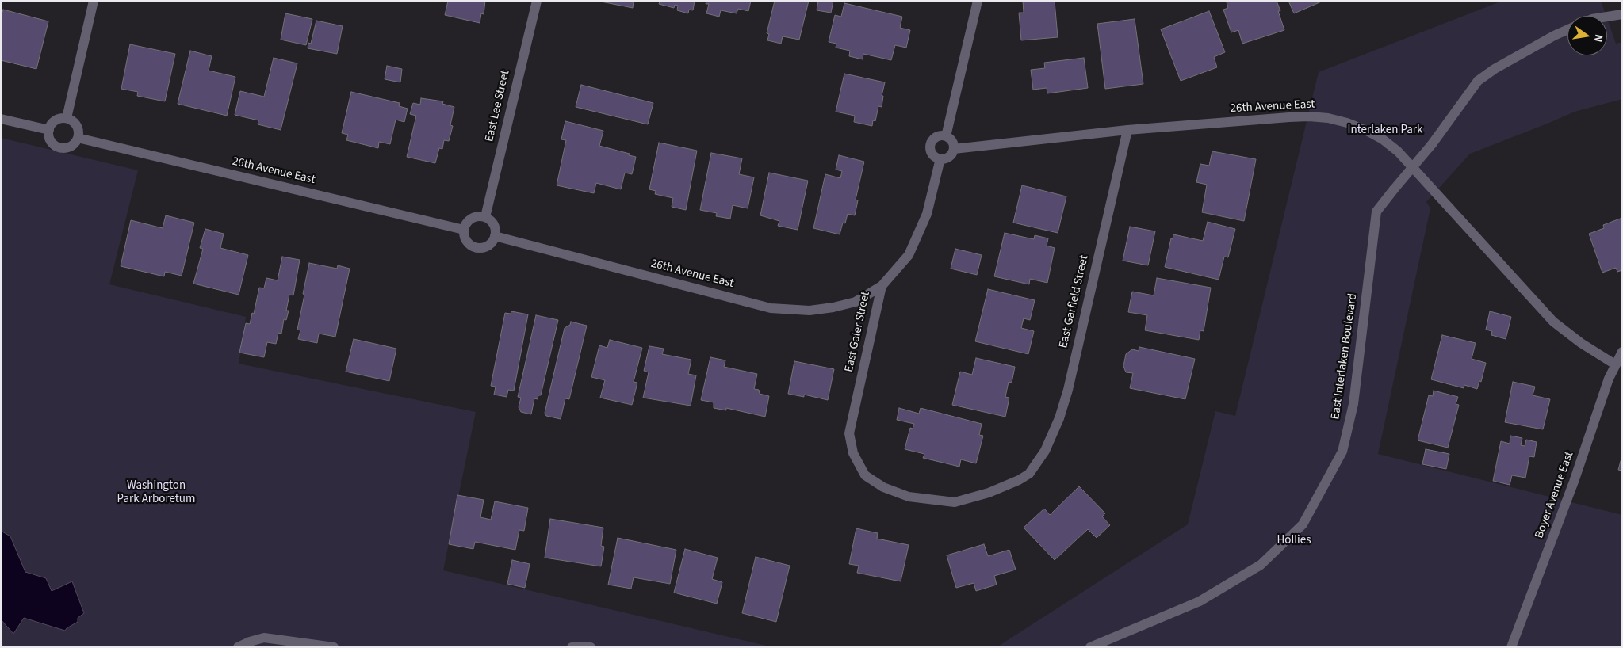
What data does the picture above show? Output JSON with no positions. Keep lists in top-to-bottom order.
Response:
{
  "streets": {
    "street": [
      "East Lee Street",
      "26th Avenue East",
      "East Garfield Street",
      "East Galer Street",
      "East Interlaken Boulevard",
      "Boyer Avenue East"
    ]
  },
  "crossings": [
    ["East Lee Street", "26th Avenue East"],
    ["26th Avenue East", "East Garfield Street"],
    ["26th Avenue East", "East Galer Street"],
    ["26th Avenue East", "Boyer Avenue East"],
    ["East Garfield Street", "East Galer Street"]
  ],
  "parks": ["Interlaken Park", "Washington Park Arboretum", "Hollies"],
  "north": "right"
}
